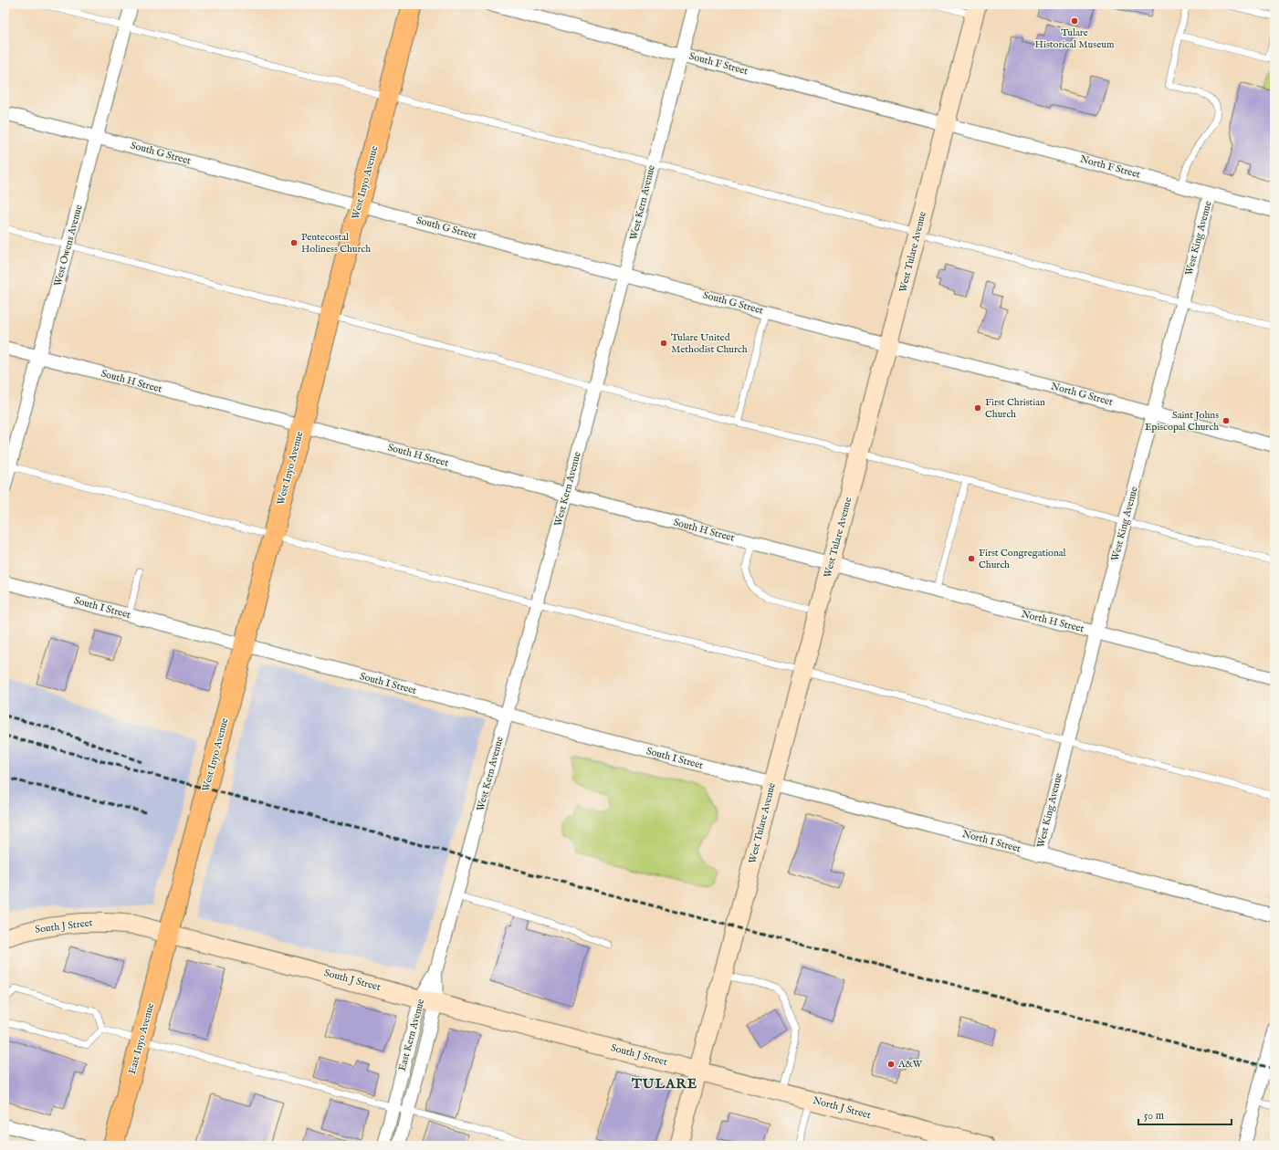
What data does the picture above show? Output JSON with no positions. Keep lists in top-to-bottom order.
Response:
{
  "streets": {
    "main road": [
      "West Inyo Avenue",
      "West Tulare Avenue",
      "South J Street",
      "East Inyo Avenue",
      "North J Street"
    ],
    "street": [
      "South F Street",
      "South G Street",
      "North F Street",
      "West Kern Avenue",
      "West King Avenue",
      "West Owens Avenue",
      "South H Street",
      "North G Street",
      "South I Street",
      "North H Street",
      "North I Street",
      "East Kern Avenue"
    ]
  },
  "crossings": [
    ["South F Street", "North F Street"],
    ["South F Street", "West Kern Avenue"],
    ["South F Street", "West Tulare Avenue"],
    ["South G Street", "West Inyo Avenue"],
    ["South G Street", "West Kern Avenue"],
    ["South G Street", "West Owens Avenue"],
    ["South G Street", "West Tulare Avenue"],
    ["South G Street", "North G Street"],
    ["North F Street", "West King Avenue"],
    ["North F Street", "West Tulare Avenue"],
    ["West Inyo Avenue", "South H Street"],
    ["West Inyo Avenue", "South I Street"],
    ["West Inyo Avenue", "South J Street"],
    ["West Inyo Avenue", "East Inyo Avenue"],
    ["West Kern Avenue", "South H Street"],
    ["West Kern Avenue", "South I Street"],
    ["West Kern Avenue", "East Kern Avenue"],
    ["West King Avenue", "North G Street"],
    ["West King Avenue", "North H Street"],
    ["West King Avenue", "North I Street"],
    ["West Owens Avenue", "South H Street"],
    ["West Tulare Avenue", "South H Street"],
    ["West Tulare Avenue", "North G Street"],
    ["West Tulare Avenue", "South I Street"],
    ["West Tulare Avenue", "North H Street"],
    ["West Tulare Avenue", "North I Street"],
    ["West Tulare Avenue", "South J Street"],
    ["West Tulare Avenue", "North J Street"],
    ["South H Street", "North H Street"],
    ["South I Street", "North I Street"],
    ["South J Street", "East Kern Avenue"],
    ["South J Street", "East Inyo Avenue"],
    ["South J Street", "North J Street"]
  ],
  "districts": ["TULARE"],
  "places": [
    "Tulare Historical Museum",
    "Pentecostal Holiness Church",
    "Tulare United Methodist Church",
    "First Christian Church",
    "Saint Johns Episcopal Church",
    "First Congregational Church",
    "A&W"
  ],
  "scale_bar": "50 m"
}
